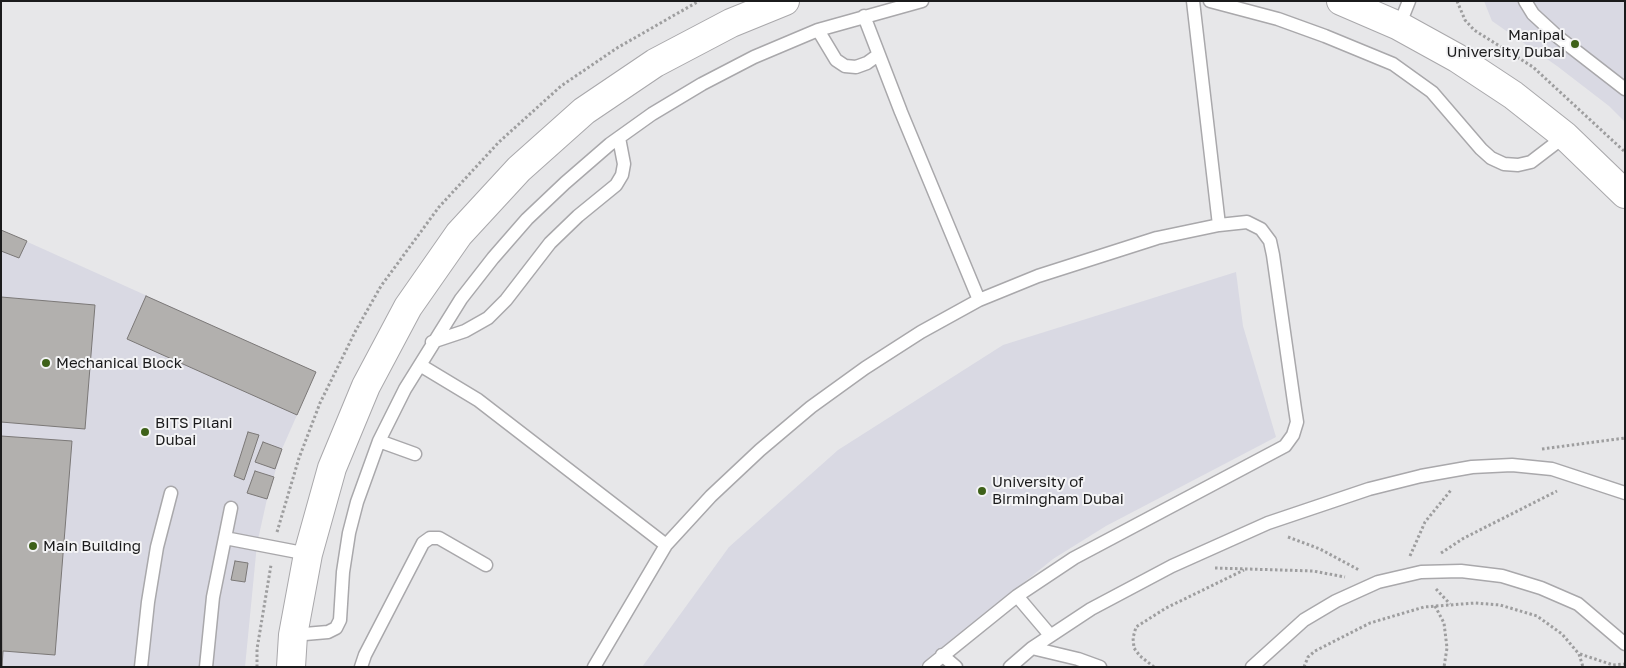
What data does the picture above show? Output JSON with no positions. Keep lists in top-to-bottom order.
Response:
{
  "places": [
    "Manipal University Dubai",
    "Mechanical Block",
    "BITS Pilani Dubai",
    "University of Birmingham Dubai",
    "Main Building"
  ]
}
